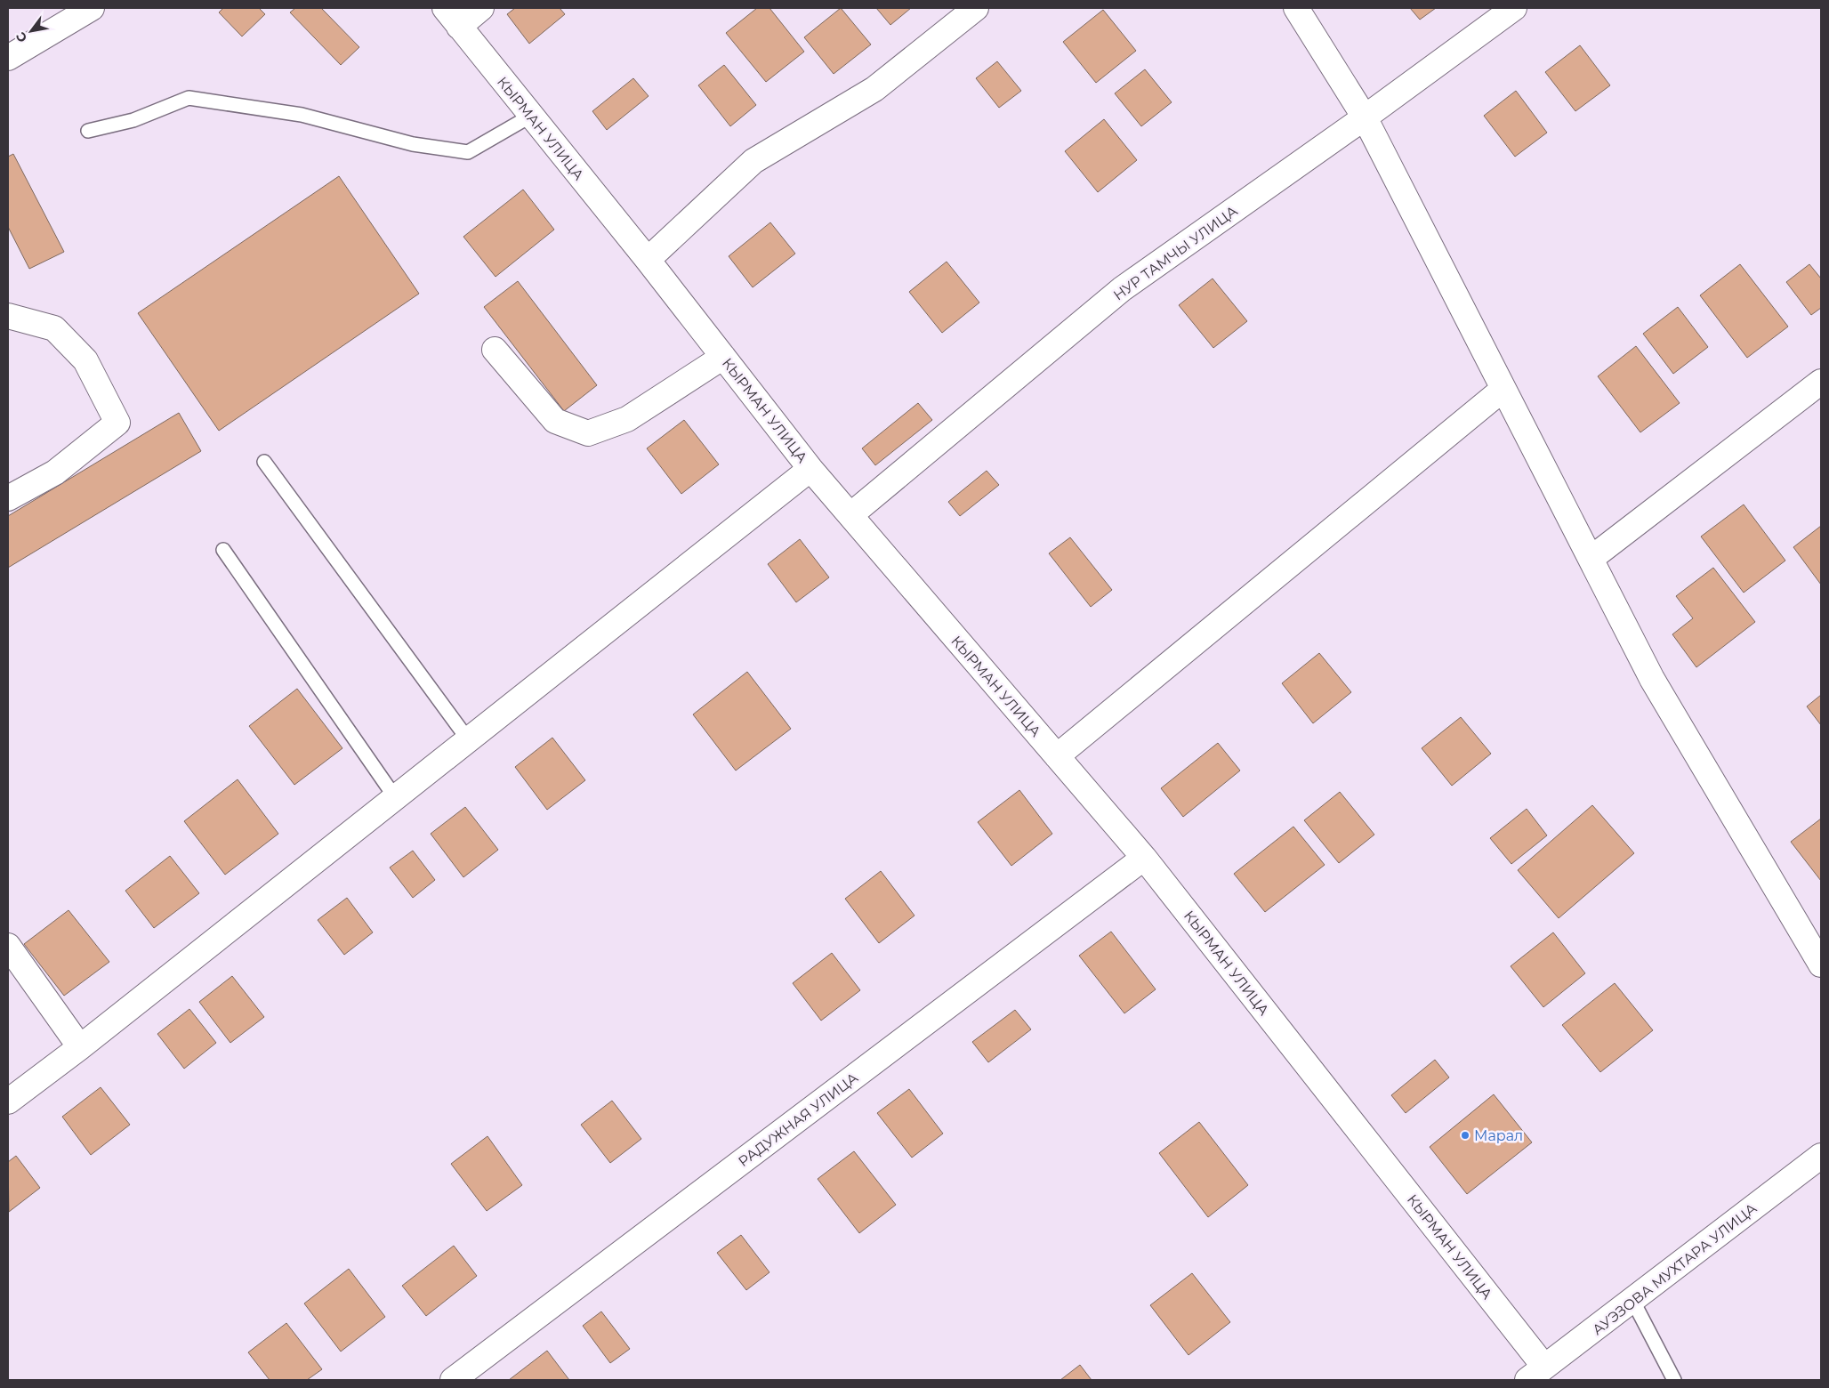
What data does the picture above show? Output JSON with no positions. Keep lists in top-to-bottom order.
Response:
{
  "streets": {
    "street": [
      "КЫРМАН УЛИЦА",
      "НУР ТАМЧЫ УЛИЦА",
      "РАДУЖНАЯ УЛИЦА",
      "АУЭЗОВА МУХТАРА УЛИЦА"
    ]
  },
  "crossings": [
    ["КЫРМАН УЛИЦА", "НУР ТАМЧЫ УЛИЦА"],
    ["КЫРМАН УЛИЦА", "РАДУЖНАЯ УЛИЦА"],
    ["КЫРМАН УЛИЦА", "АУЭЗОВА МУХТАРА УЛИЦА"]
  ],
  "places": ["Марал"],
  "north": "bottom left"
}
